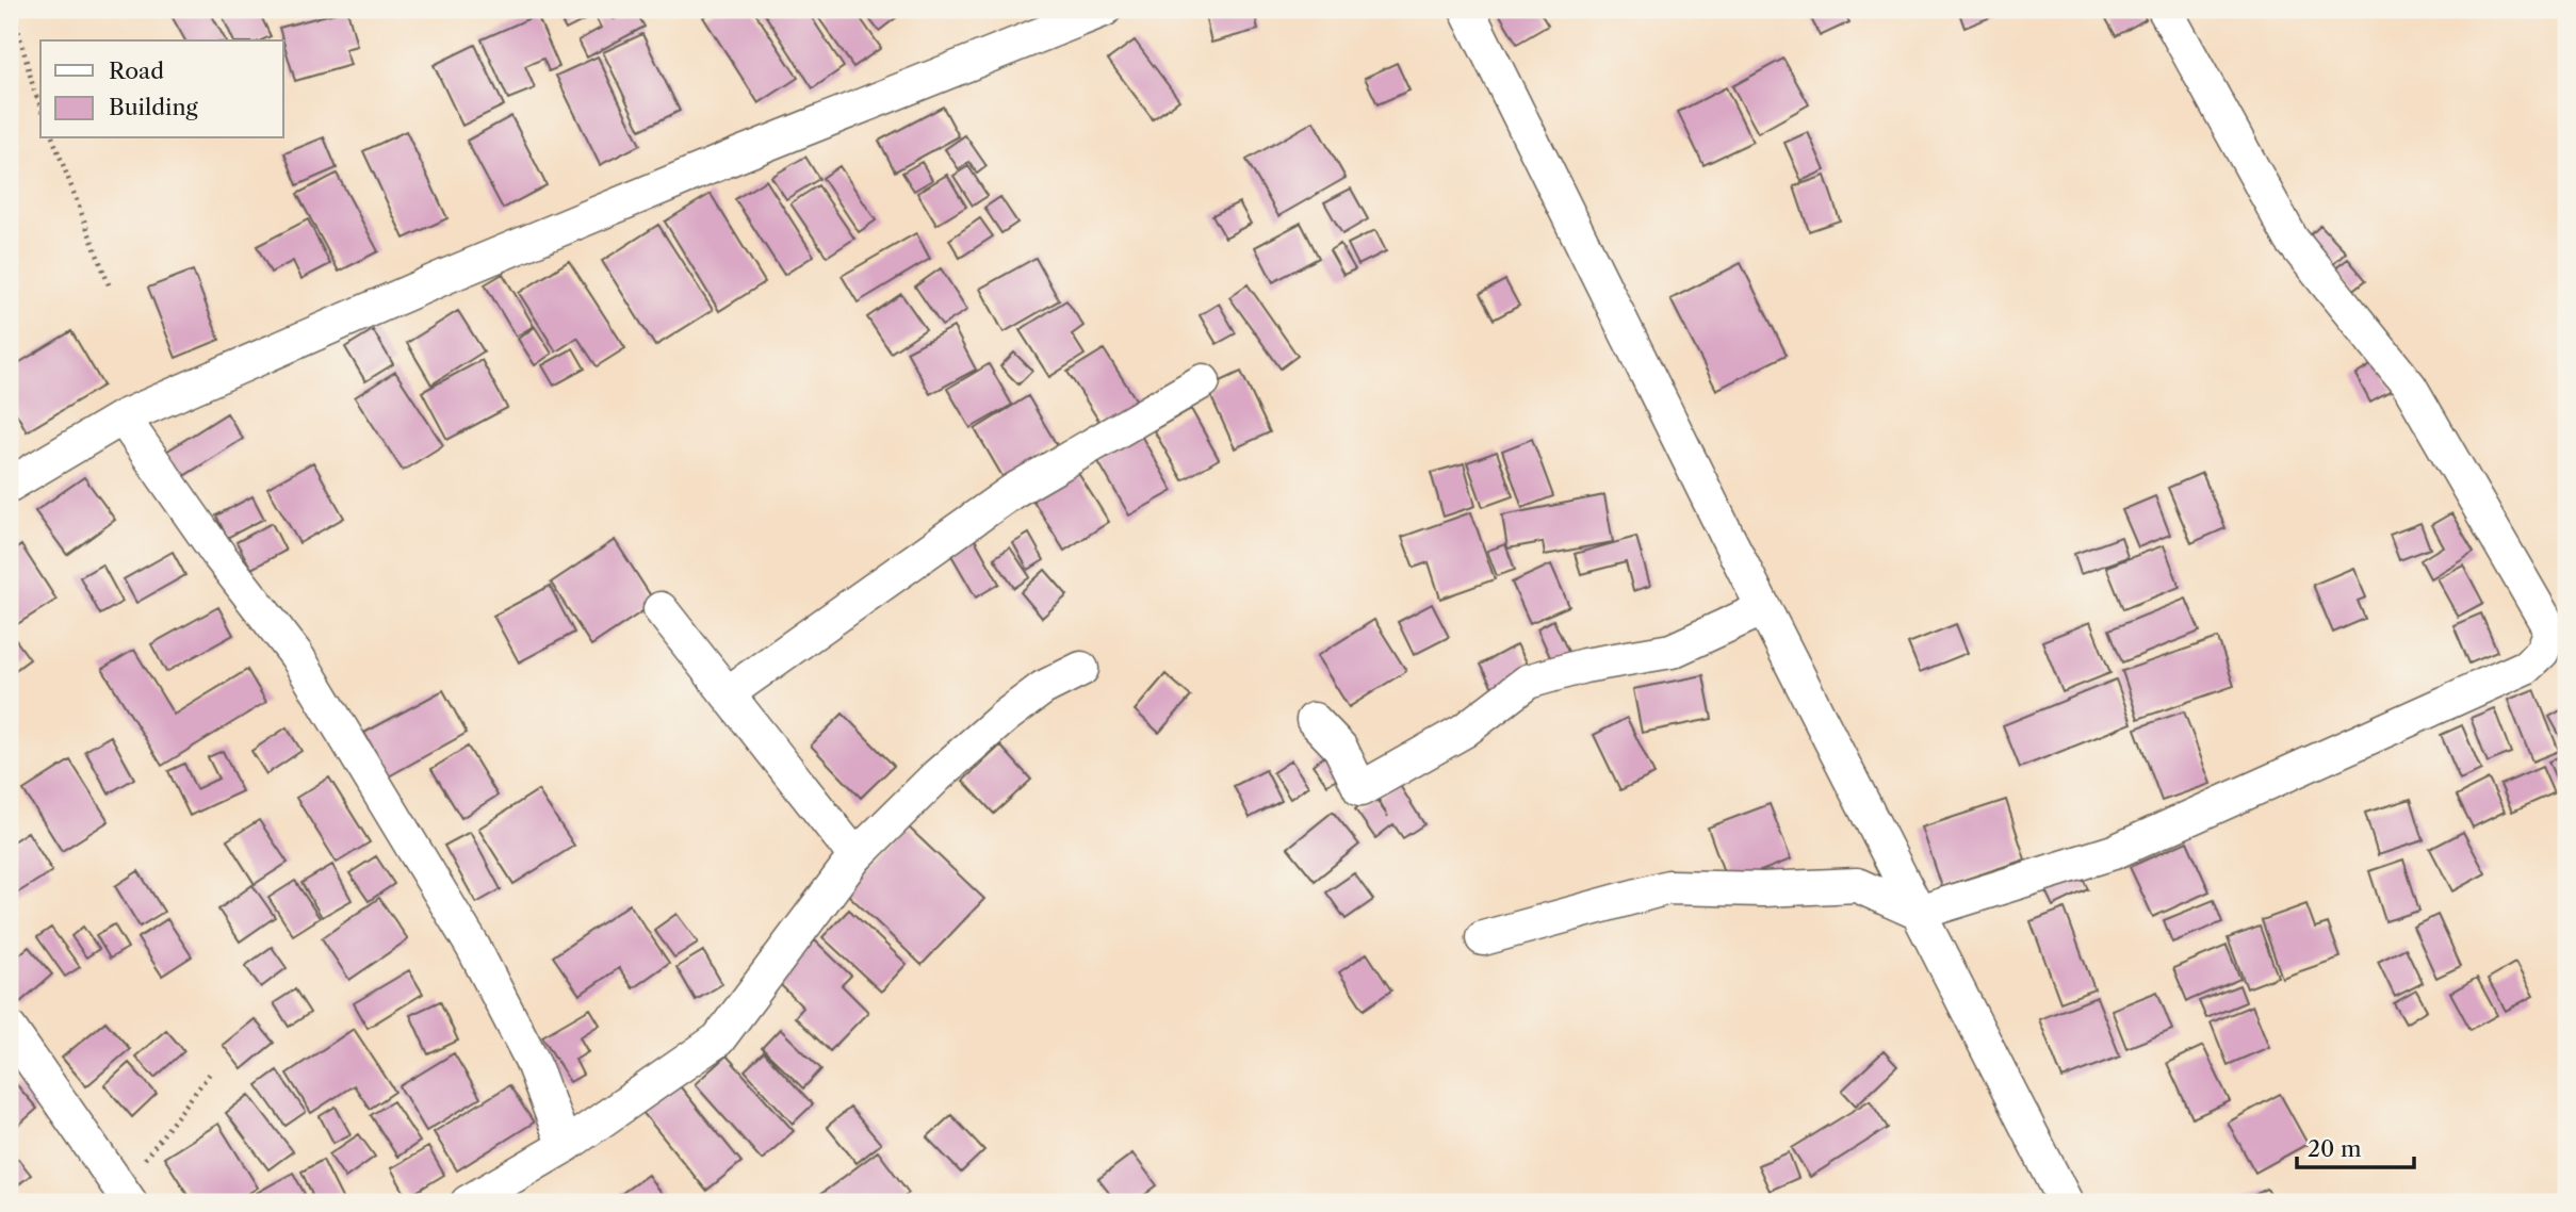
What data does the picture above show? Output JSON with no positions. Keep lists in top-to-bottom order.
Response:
{
  "legend": ["Road", "Building"],
  "scale_bar": "20 m"
}
